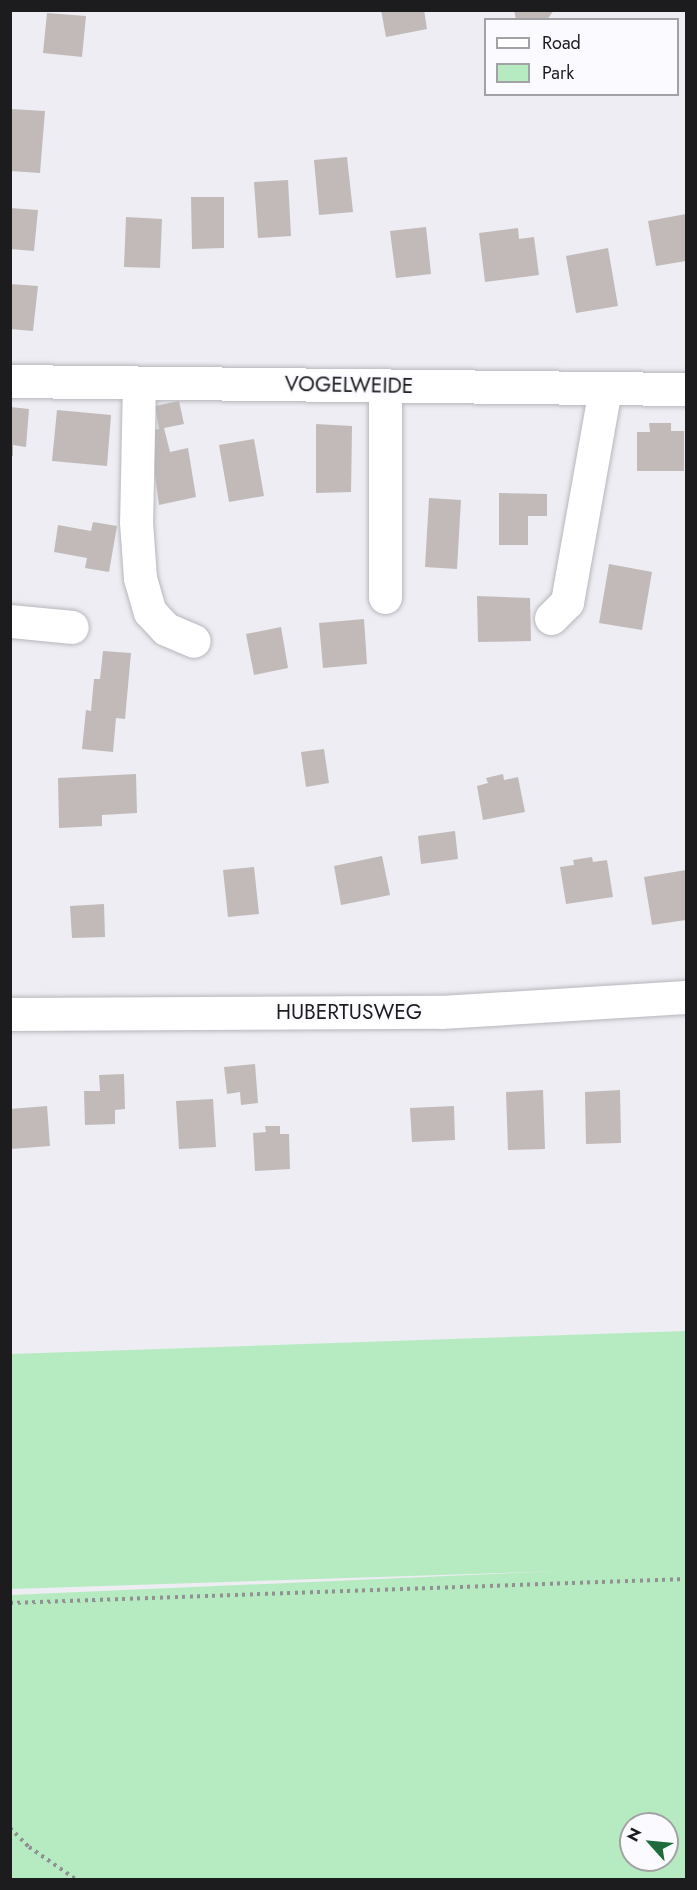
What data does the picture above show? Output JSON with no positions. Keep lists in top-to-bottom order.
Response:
{
  "streets": {
    "street": ["VOGELWEIDE", "HUBERTUSWEG"]
  },
  "legend": ["Road", "Park"],
  "north": "top left"
}
